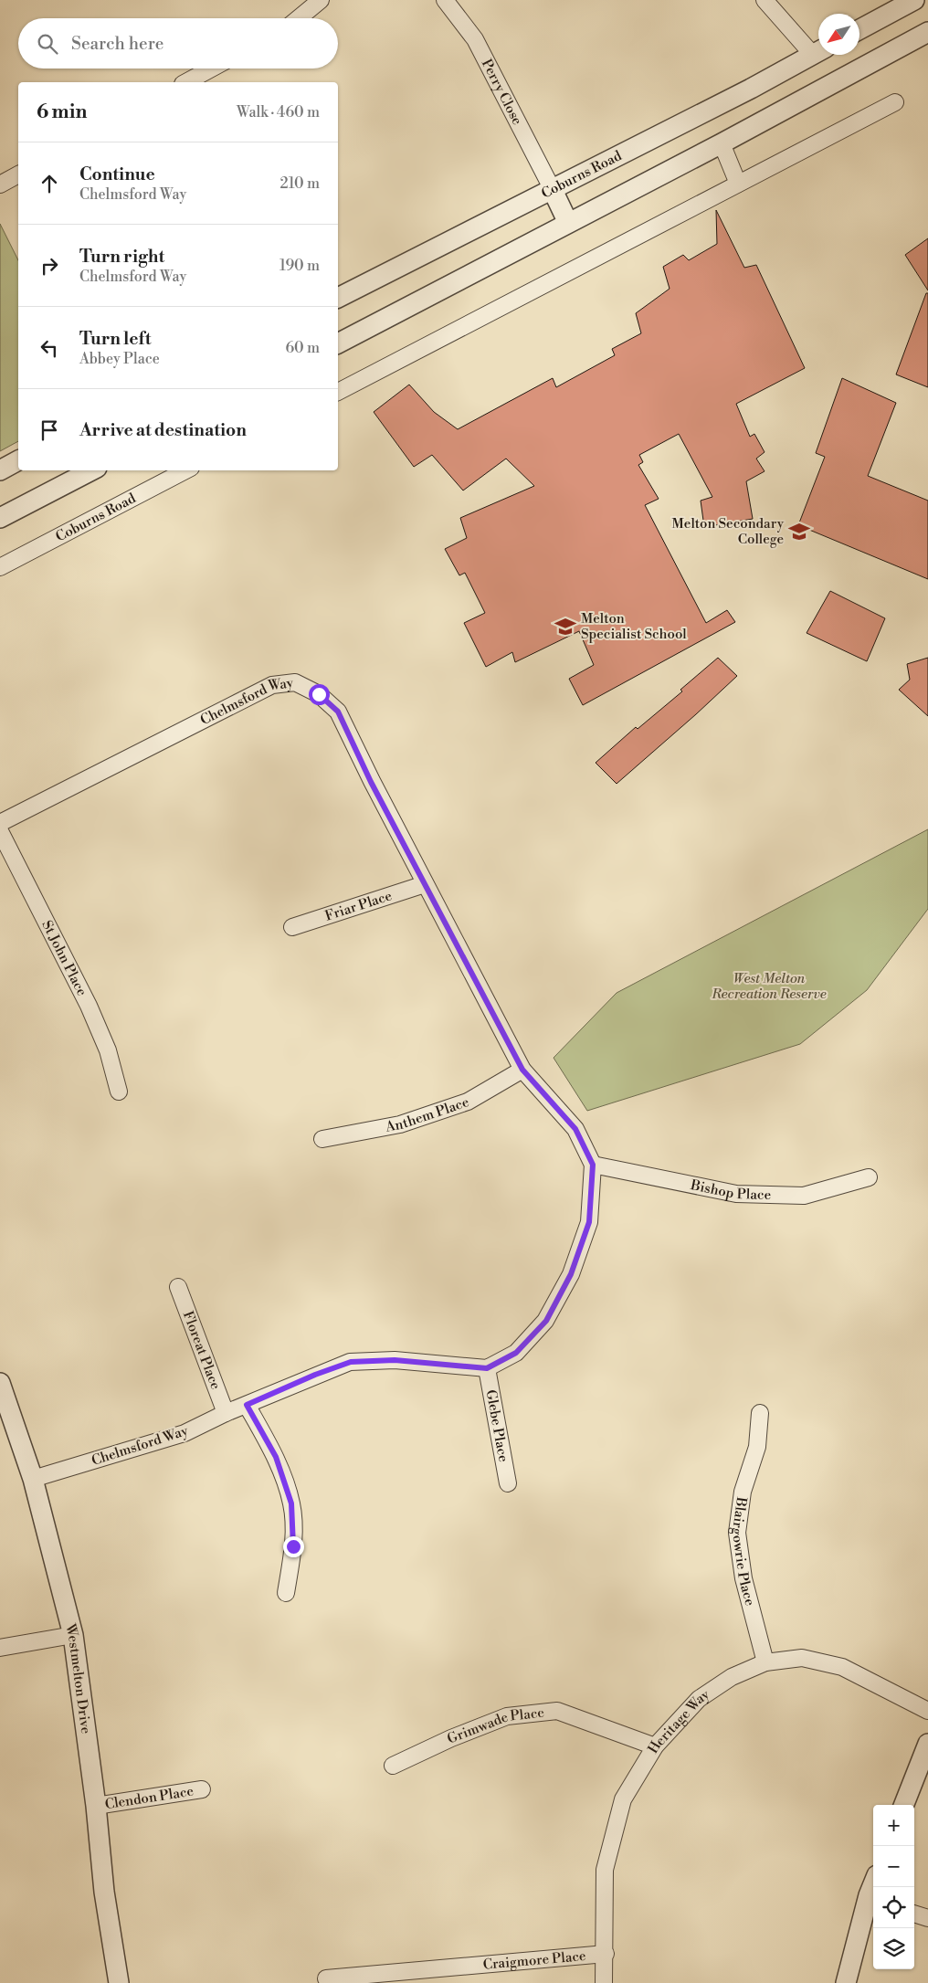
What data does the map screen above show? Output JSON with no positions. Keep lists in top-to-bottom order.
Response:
{
  "streets": {
    "street": [
      "Perry Close",
      "Coburns Road",
      "Chelmsford Way",
      "Friar Place",
      "St John Place",
      "Anthem Place",
      "Bishop Place",
      "Floreat Place",
      "Glebe Place",
      "Blairgowrie Place",
      "Westmelton Drive",
      "Heritage Way",
      "Grimwade Place",
      "Clendon Place",
      "Craigmore Place"
    ]
  },
  "crossings": [
    ["Perry Close", "Coburns Road"],
    ["Chelmsford Way", "Friar Place"],
    ["Chelmsford Way", "Anthem Place"],
    ["Chelmsford Way", "Bishop Place"],
    ["Chelmsford Way", "Floreat Place"],
    ["Chelmsford Way", "Glebe Place"],
    ["Chelmsford Way", "Westmelton Drive"],
    ["Blairgowrie Place", "Heritage Way"],
    ["Westmelton Drive", "Clendon Place"],
    ["Heritage Way", "Grimwade Place"],
    ["Heritage Way", "Craigmore Place"]
  ],
  "parks": ["West Melton Recreation Reserve"],
  "places": {
    "school or university": ["Melton Secondary College", "Melton Specialist School"]
  },
  "north": "bottom left",
  "page": {
    "search": "Search here",
    "heading": ["6 min", "Walk · 460 m"],
    "list": [
      ["Continue", "Chelmsford Way", "210 m"],
      ["Turn right", "Chelmsford Way", "190 m"],
      ["Turn left", "Abbey Place", "60 m"],
      "Arrive at destination"
    ],
    "map_buttons": ["+", "−"]
  }
}
